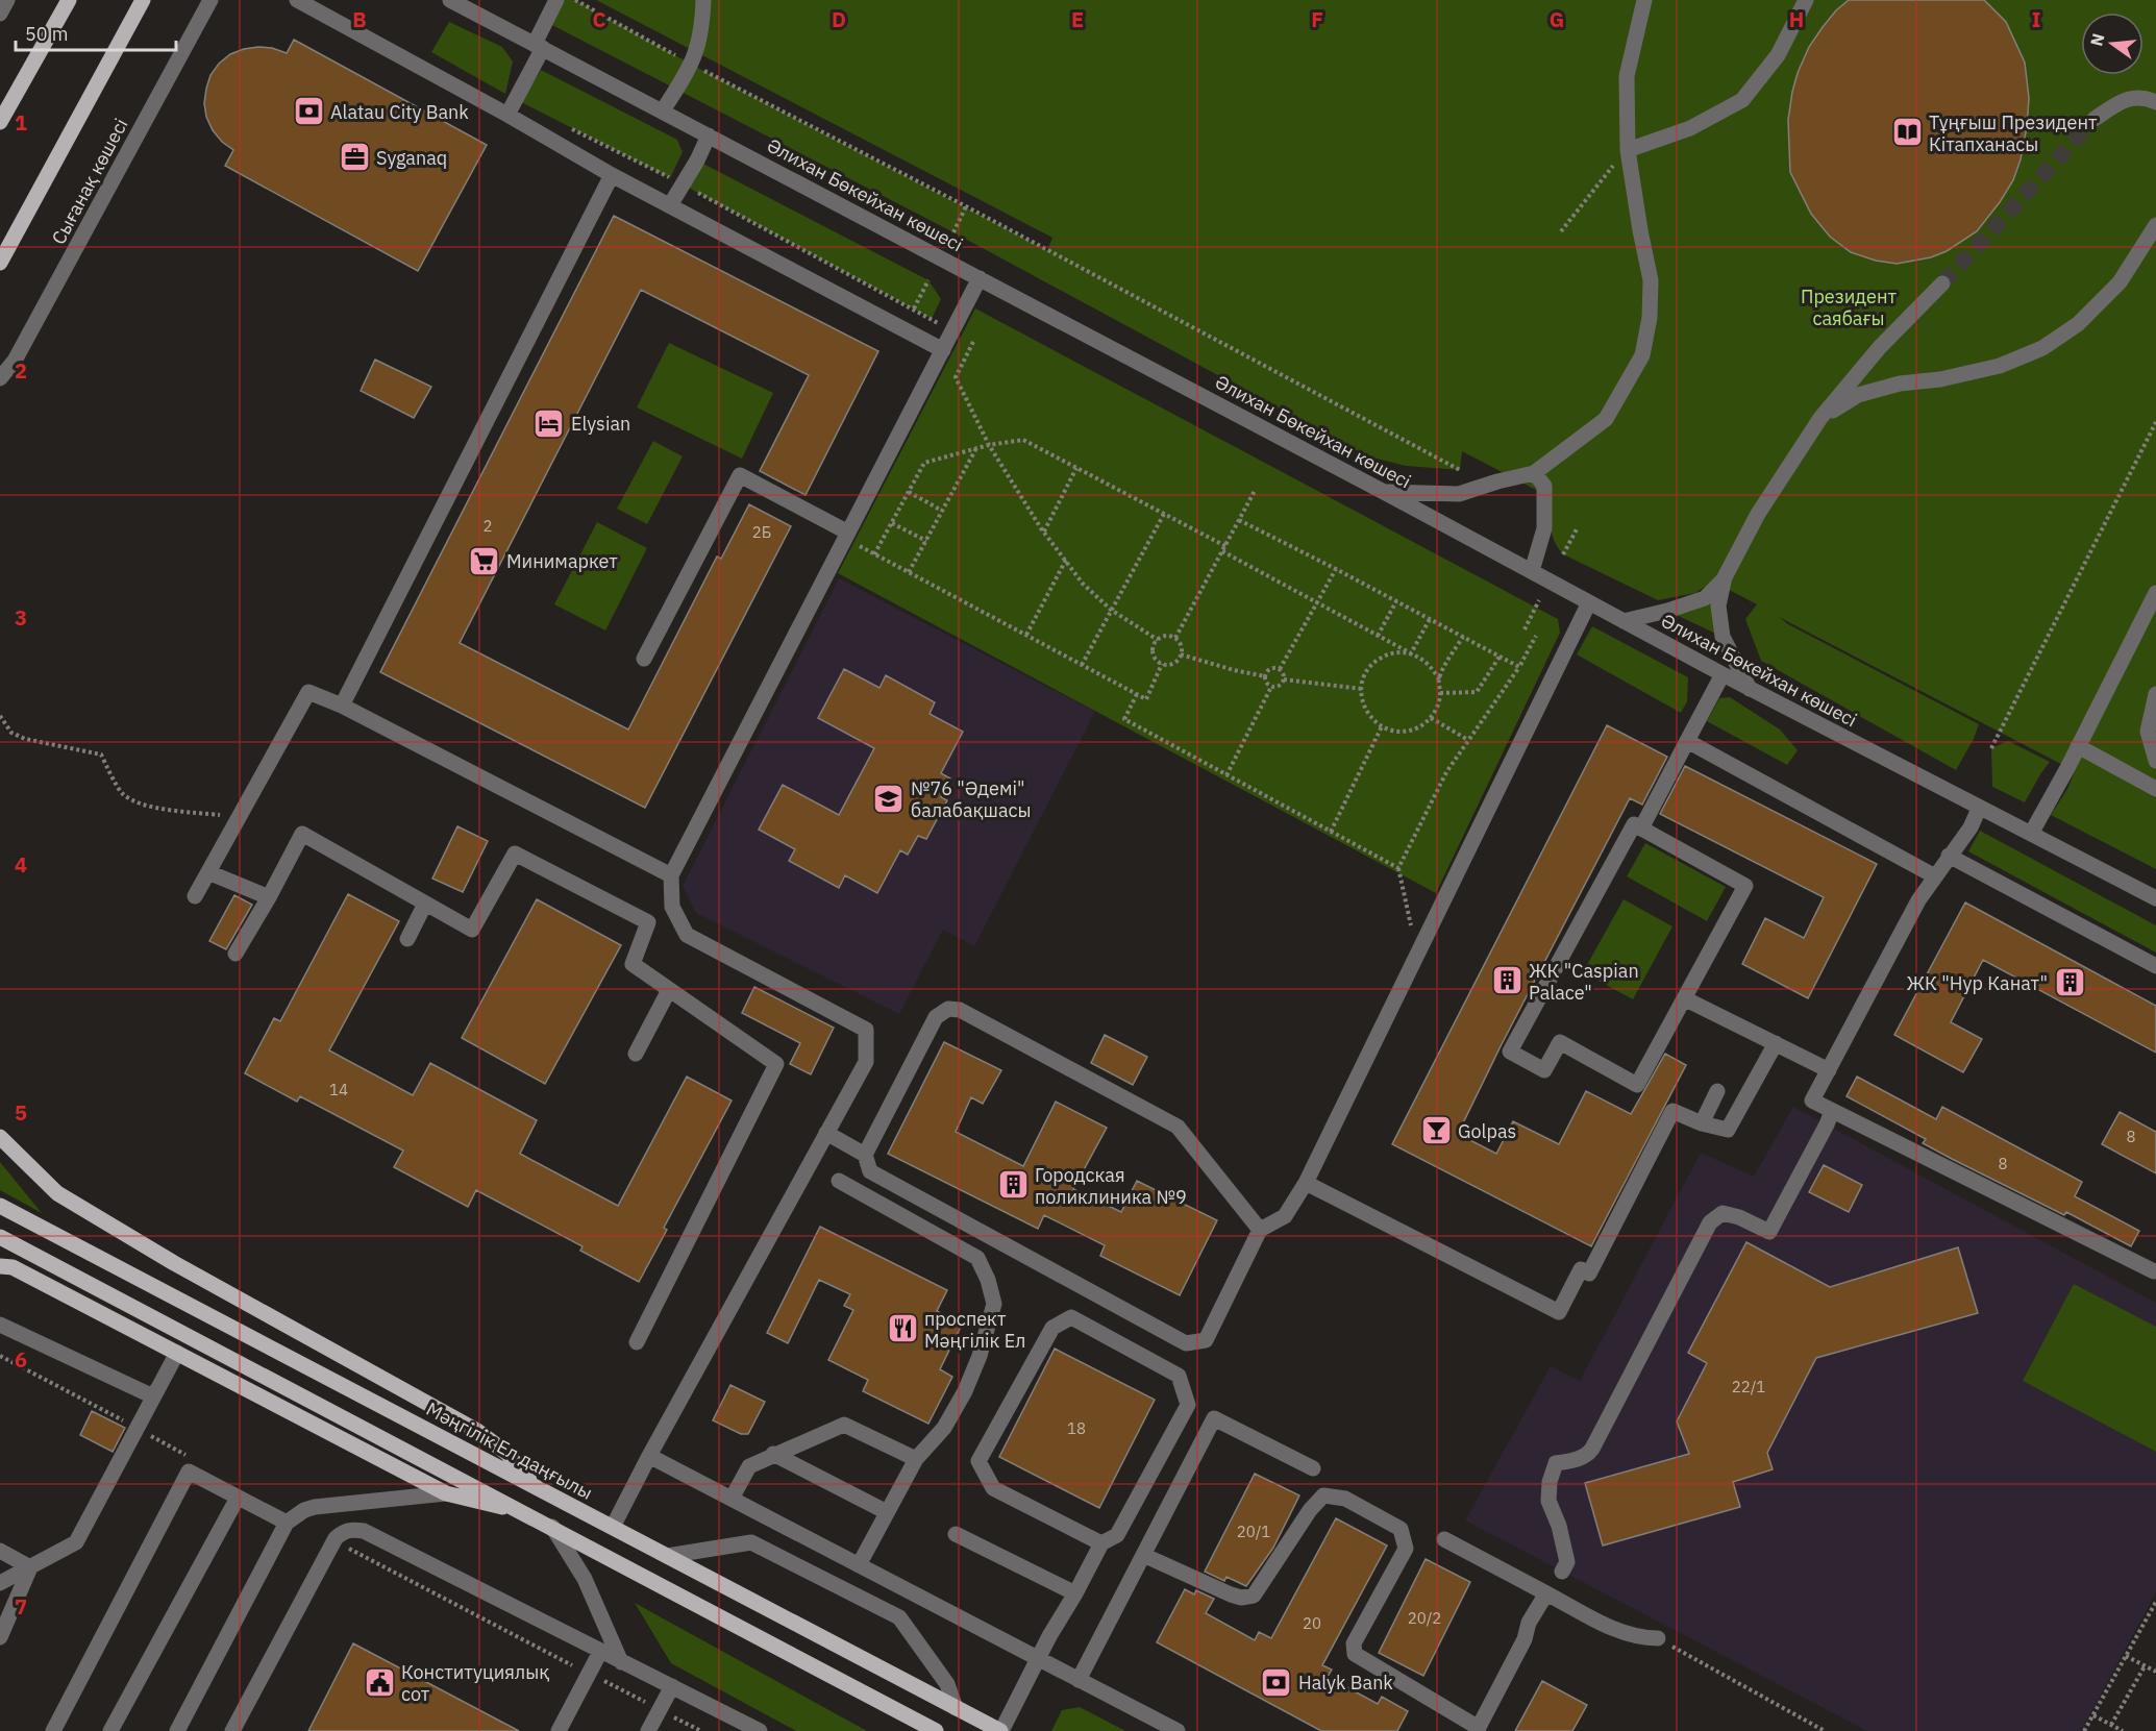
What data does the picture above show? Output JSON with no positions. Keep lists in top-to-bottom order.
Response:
{
  "streets": {
    "main road": ["Мәңгілік Ел даңғылы"],
    "street": ["Сығанақ көшесі", "Әлихан Бөкейхан көшесі"]
  },
  "parks": ["Президент саябағы"],
  "places": {
    "bank": ["Alatau City Bank", "Halyk Bank"],
    "library": ["Тұңғыш Президент Кітапханасы"],
    "office": ["Syganaq"],
    "hotel": ["Elysian"],
    "supermarket": ["Минимаркет"],
    "school or university": ["№76 \"Әдемі\" балабақшасы"],
    "building": ["ЖК \"Caspian Palace\"", "ЖК \"Нур Канат\"", "Городская поликлиника №9"],
    "bar": ["Golpas"],
    "restaurant": ["проспект Мәңгілік Ел"],
    "public building": ["Конституциялық сот"]
  },
  "house_numbers": [
    "2",
    "2Б",
    "14",
    "8",
    "8",
    "22/1",
    "18",
    "20/1",
    "20/2",
    "20"
  ],
  "scale_bar": "50 m",
  "north": "left",
  "grid": {
    "columns": [
      "B",
      "C",
      "D",
      "E",
      "F",
      "G",
      "H",
      "I"
    ],
    "rows": [
      "1",
      "2",
      "3",
      "4",
      "5",
      "6",
      "7"
    ]
  }
}
